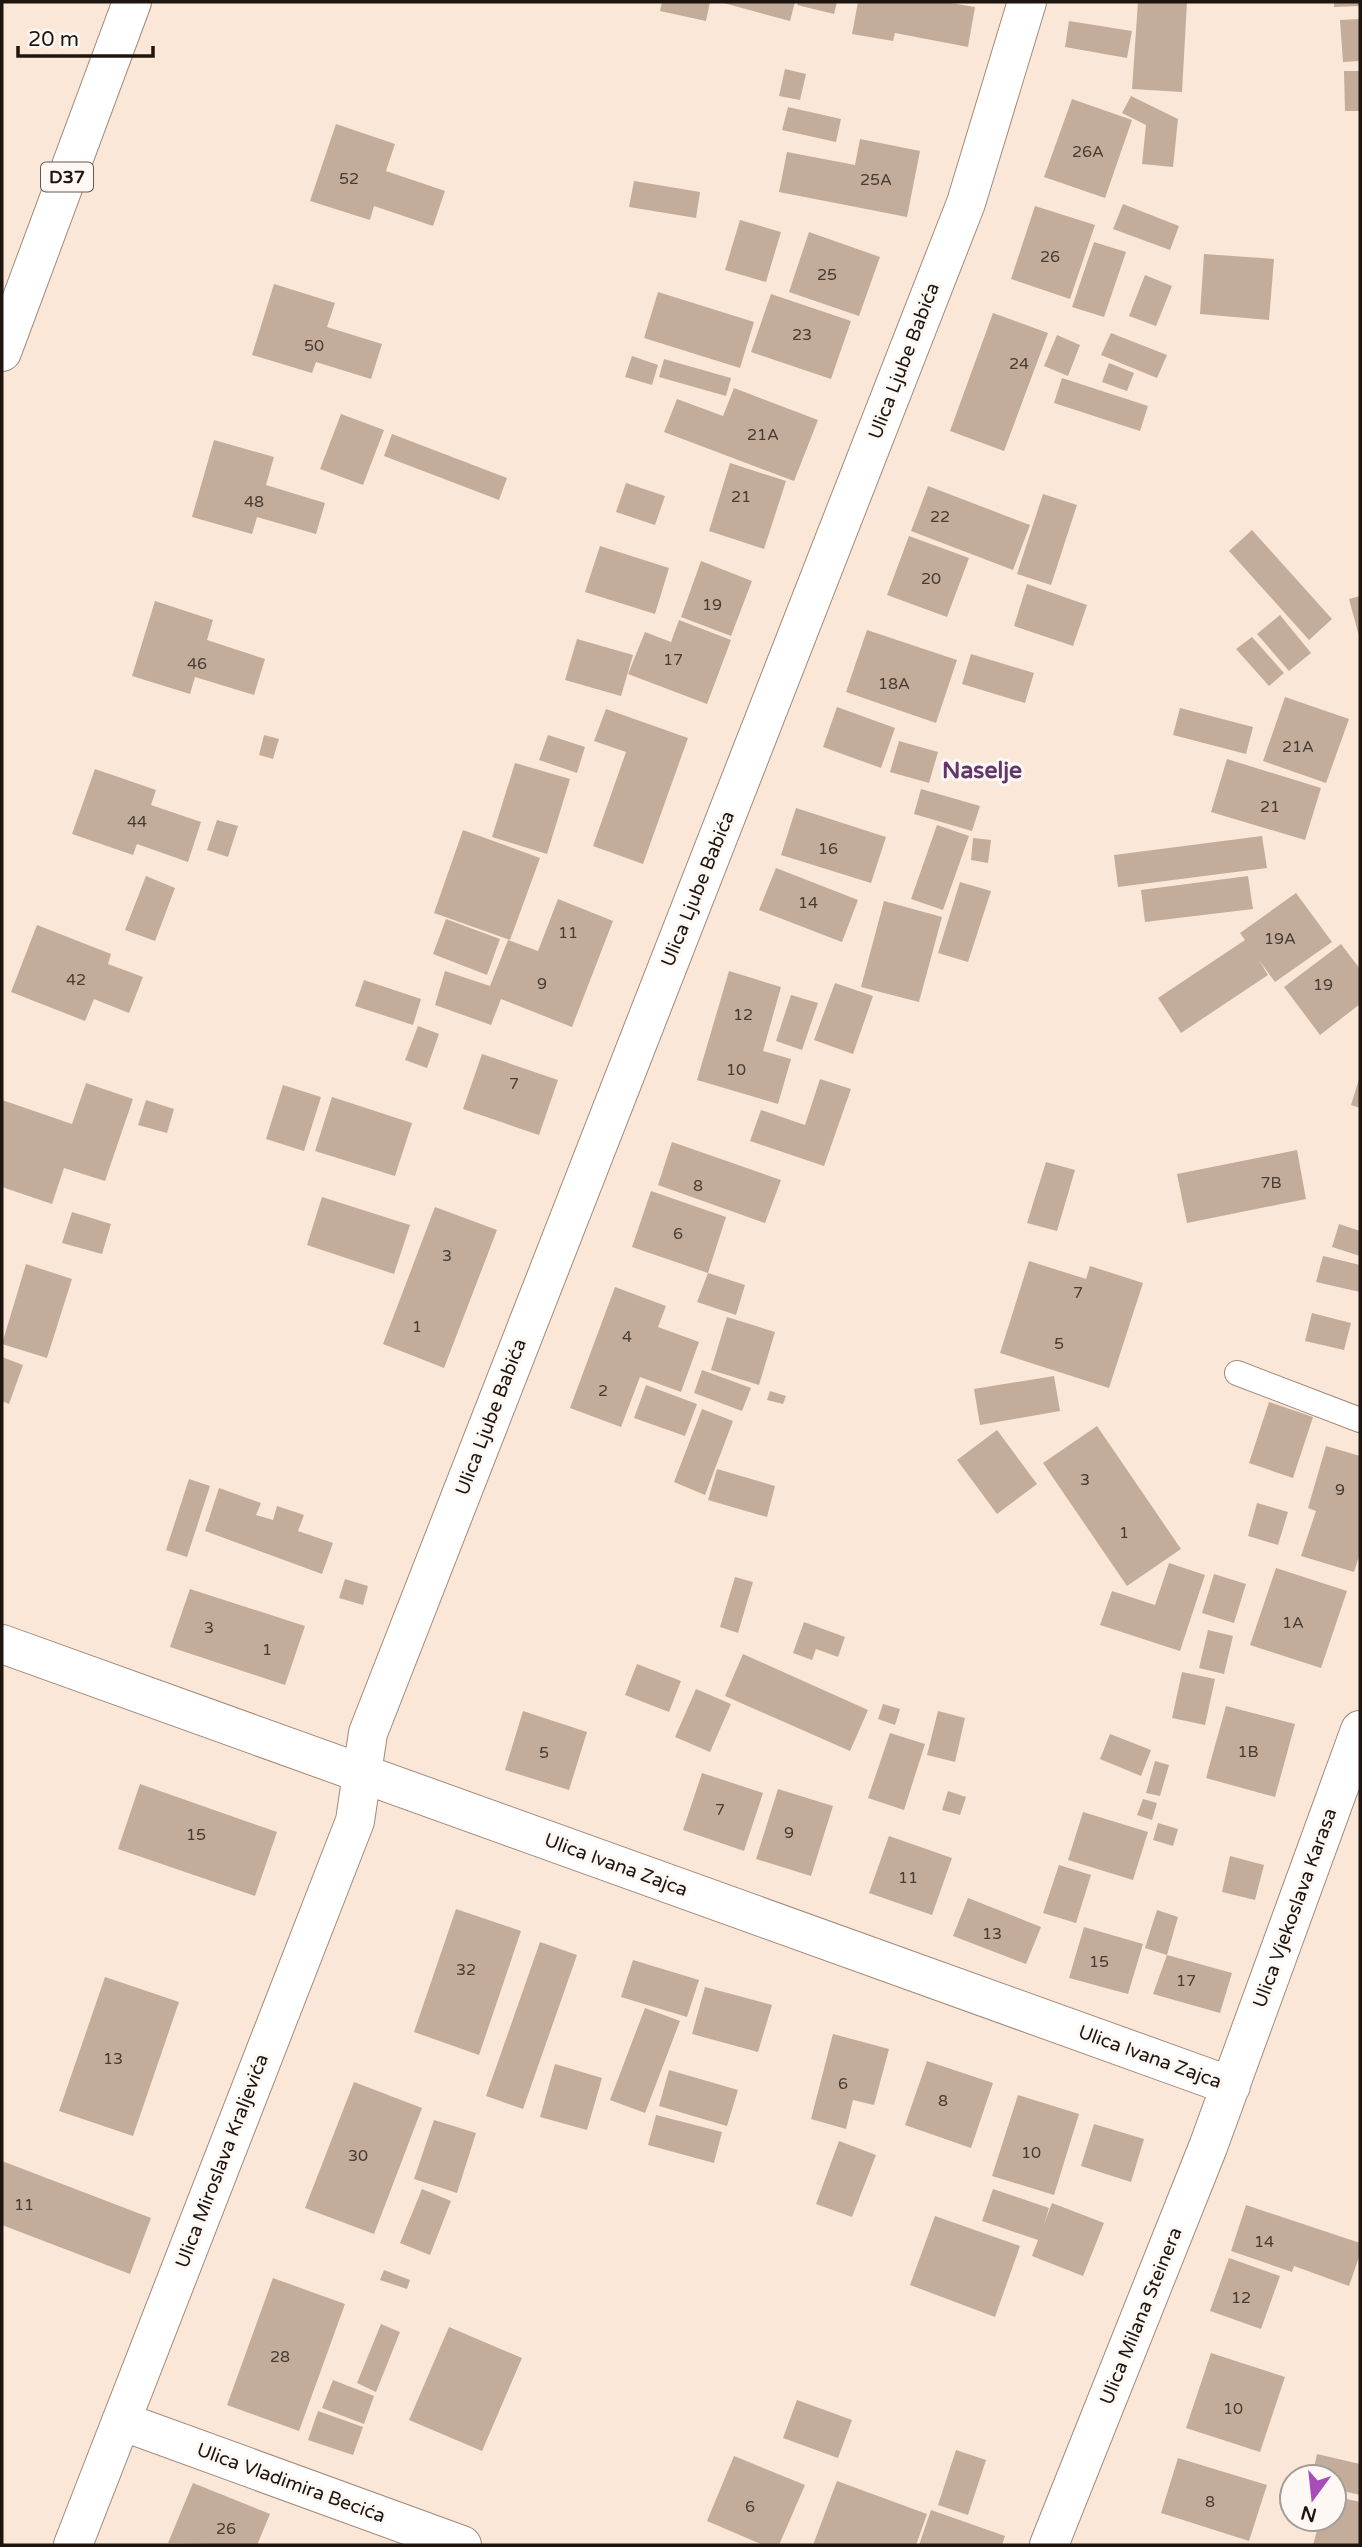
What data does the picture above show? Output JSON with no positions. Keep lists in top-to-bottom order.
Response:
{
  "streets": {
    "street": [
      "D37",
      "Ulica Ljube Babića",
      "Ulica Ivana Zajca",
      "Ulica Vjekoslava Karasa",
      "Ulica Miroslava Kraljevića",
      "Ulica Milana Steinera",
      "Ulica Vladimira Becića"
    ]
  },
  "crossings": [
    ["Ulica Ljube Babića", "Ulica Ivana Zajca"],
    ["Ulica Ljube Babića", "Ulica Miroslava Kraljevića"],
    ["Ulica Ivana Zajca", "Ulica Vjekoslava Karasa"],
    ["Ulica Ivana Zajca", "Ulica Miroslava Kraljevića"],
    ["Ulica Ivana Zajca", "Ulica Milana Steinera"],
    ["Ulica Vjekoslava Karasa", "Ulica Milana Steinera"],
    ["Ulica Miroslava Kraljevića", "Ulica Vladimira Becića"]
  ],
  "districts": ["Naselje"],
  "house_numbers": [
    "26A",
    "52",
    "25A",
    "26",
    "25",
    "23",
    "50",
    "24",
    "21A",
    "21",
    "48",
    "22",
    "20",
    "19",
    "17",
    "46",
    "18A",
    "21A",
    "21",
    "44",
    "16",
    "14",
    "11",
    "19A",
    "42",
    "9",
    "19",
    "12",
    "10",
    "7",
    "7B",
    "8",
    "6",
    "3",
    "7",
    "1",
    "4",
    "5",
    "2",
    "3",
    "9",
    "1",
    "1A",
    "3",
    "1",
    "1B",
    "5",
    "7",
    "9",
    "15",
    "11",
    "13",
    "15",
    "32",
    "17",
    "13",
    "6",
    "8",
    "10",
    "30",
    "11",
    "14",
    "12",
    "28",
    "10",
    "8",
    "6",
    "26"
  ],
  "scale_bar": "20 m",
  "north": "bottom"
}
